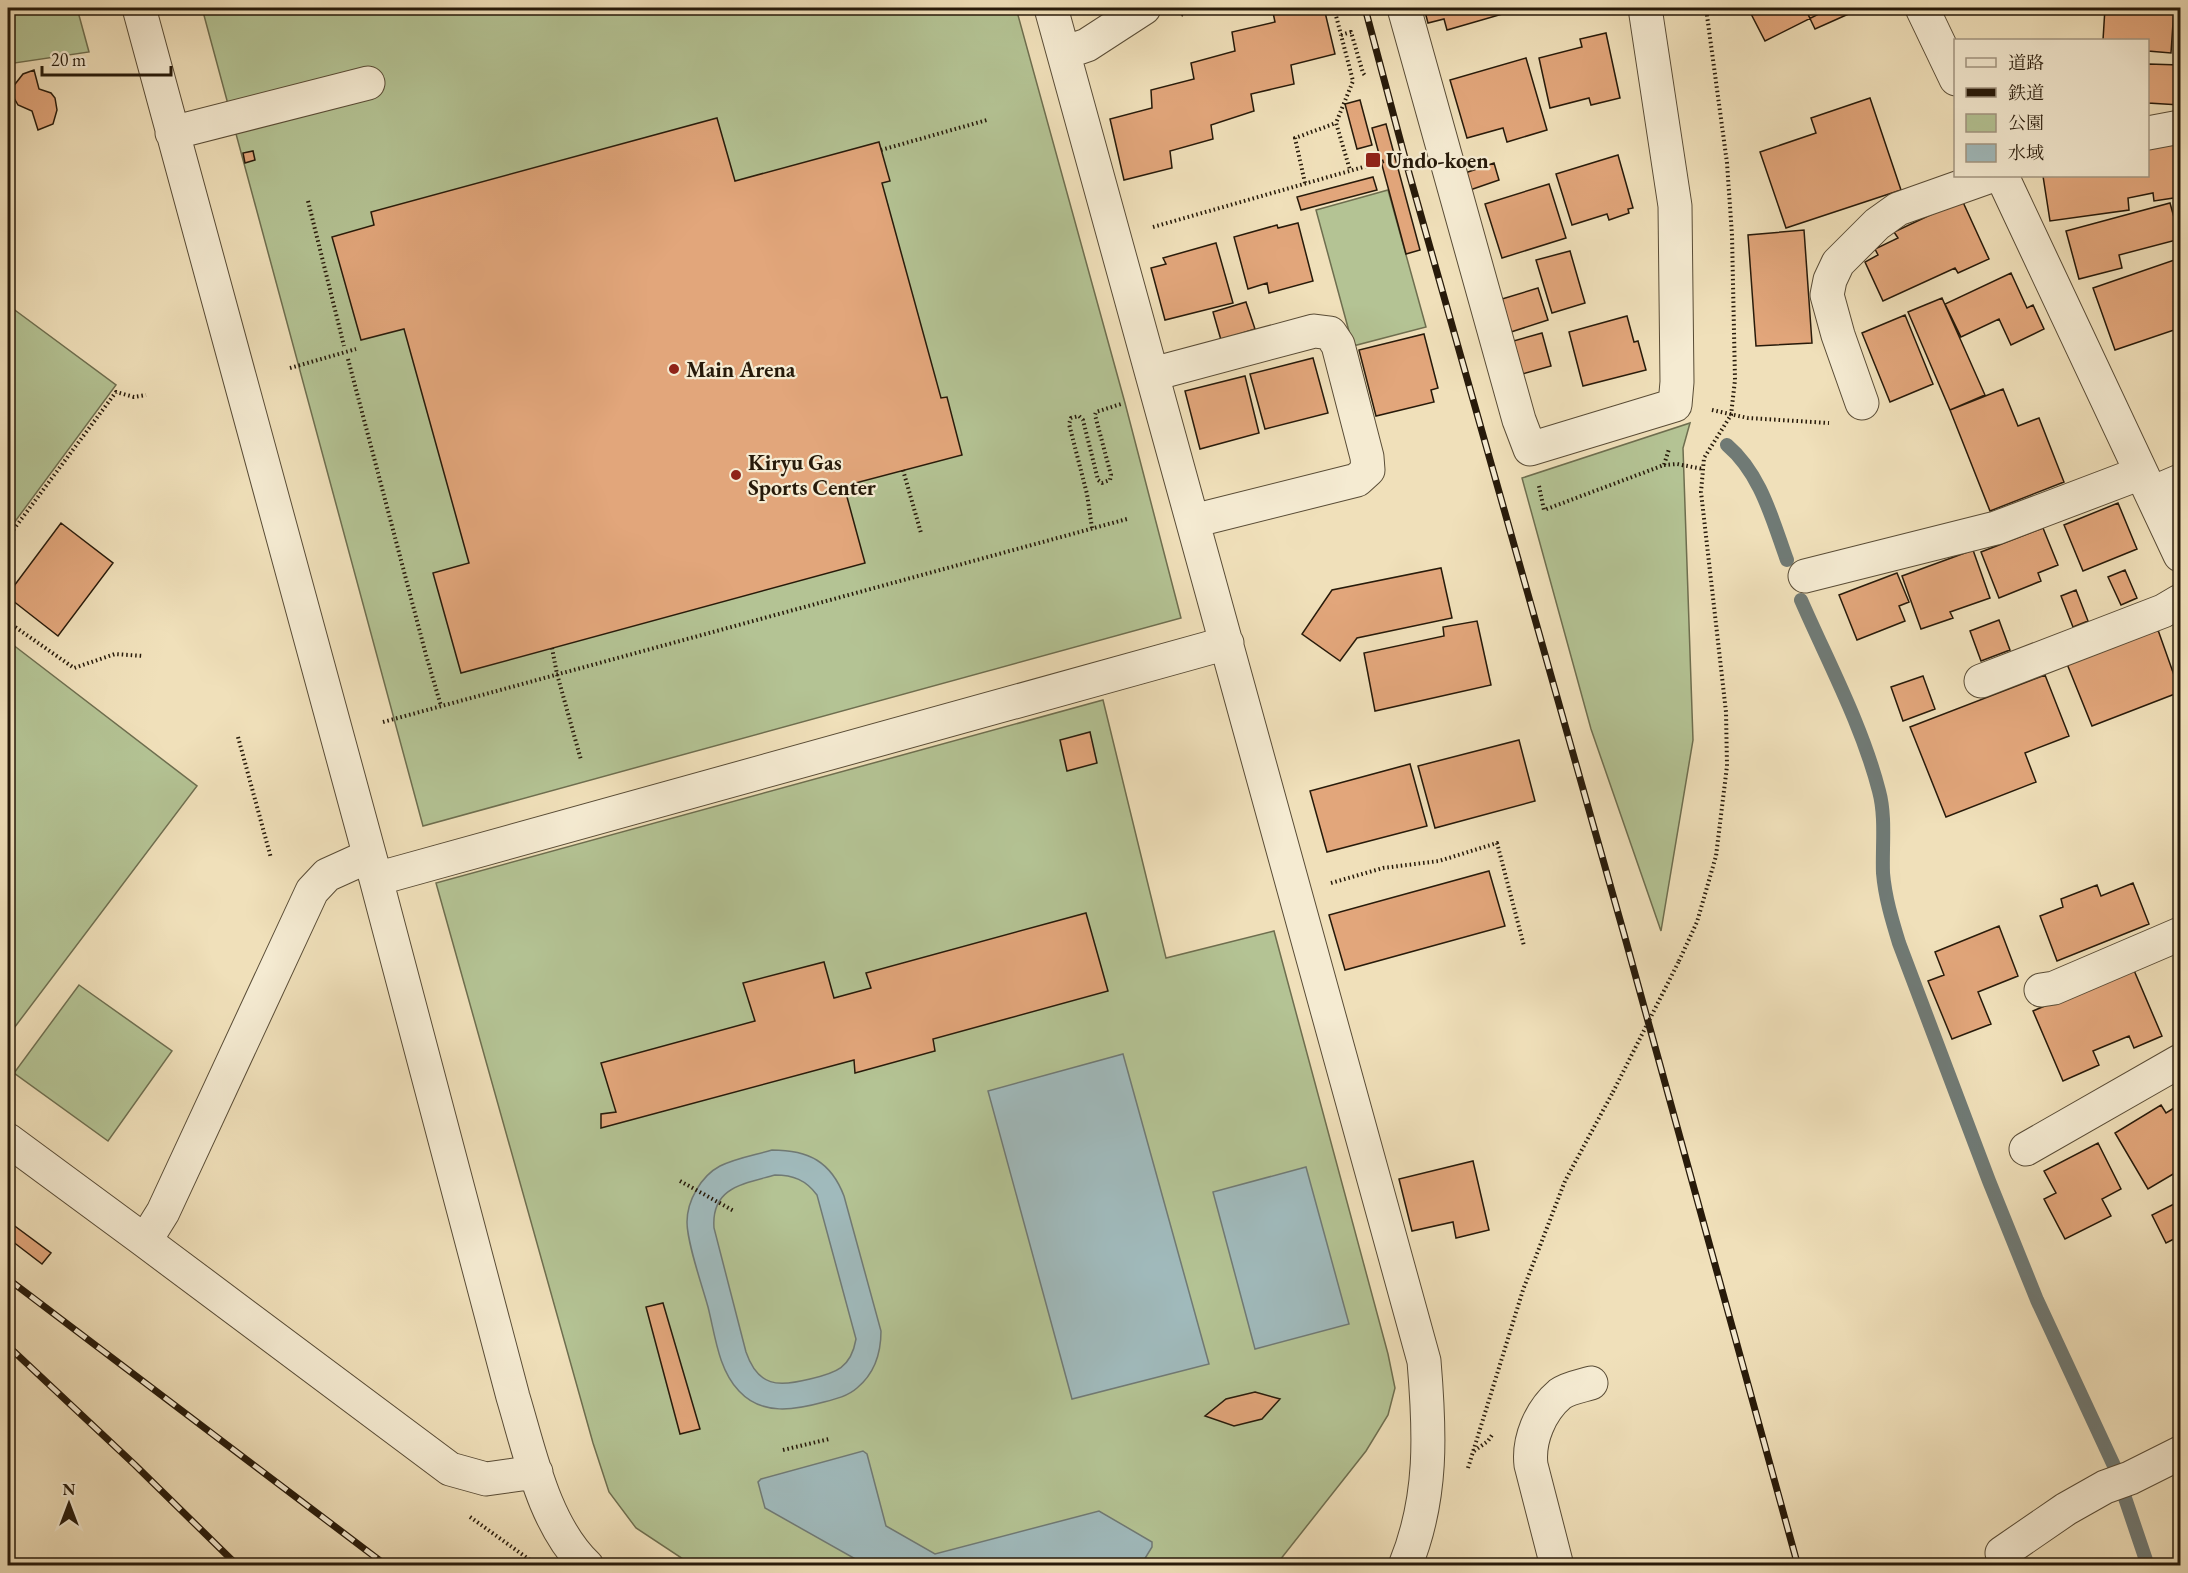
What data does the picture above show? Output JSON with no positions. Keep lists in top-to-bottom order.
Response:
{
  "places": {
    "transit": ["Undo-koen"],
    "other": ["Main Arena", "Kiryu Gas Sports Center"]
  },
  "legend": [
    "道路",
    "鉄道",
    "公園",
    "水域"
  ],
  "scale_bar": "20 m",
  "north": "top"
}
